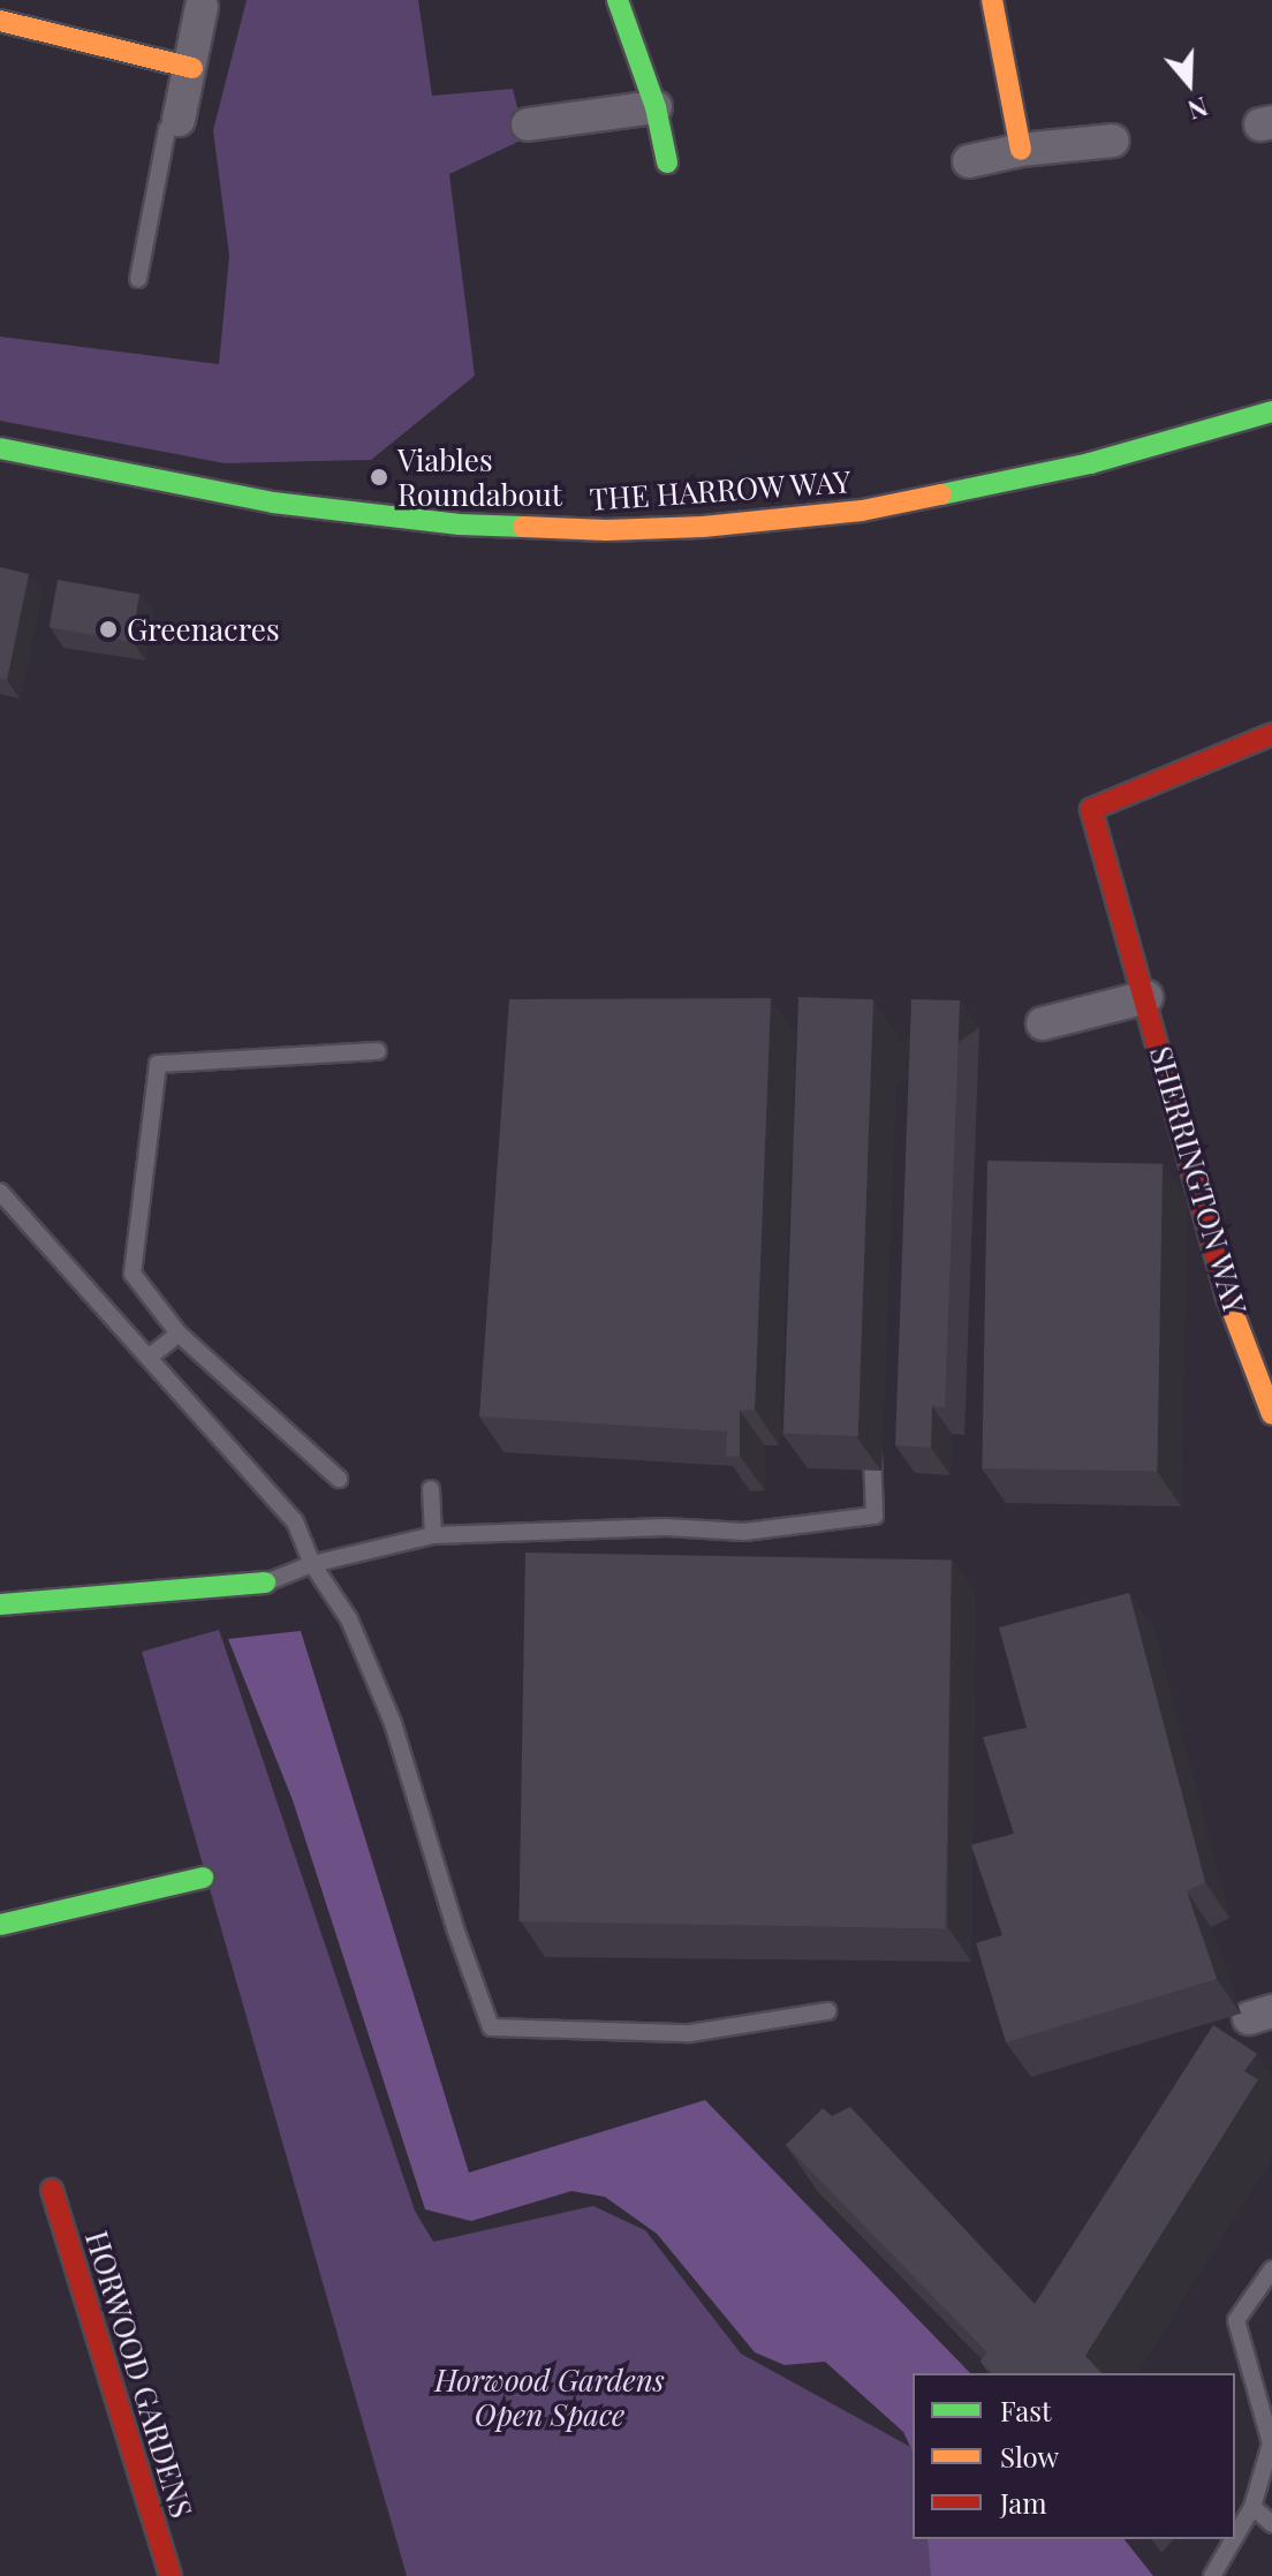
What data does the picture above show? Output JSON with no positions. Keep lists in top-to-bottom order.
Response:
{
  "streets": {
    "street": ["THE HARROW WAY", "SHERRINGTON WAY", "HORWOOD GARDENS"]
  },
  "parks": ["Horwood Gardens Open Space"],
  "places": ["Viables Roundabout", "Greenacres"],
  "legend": ["Fast", "Slow", "Jam"],
  "north": "bottom"
}
